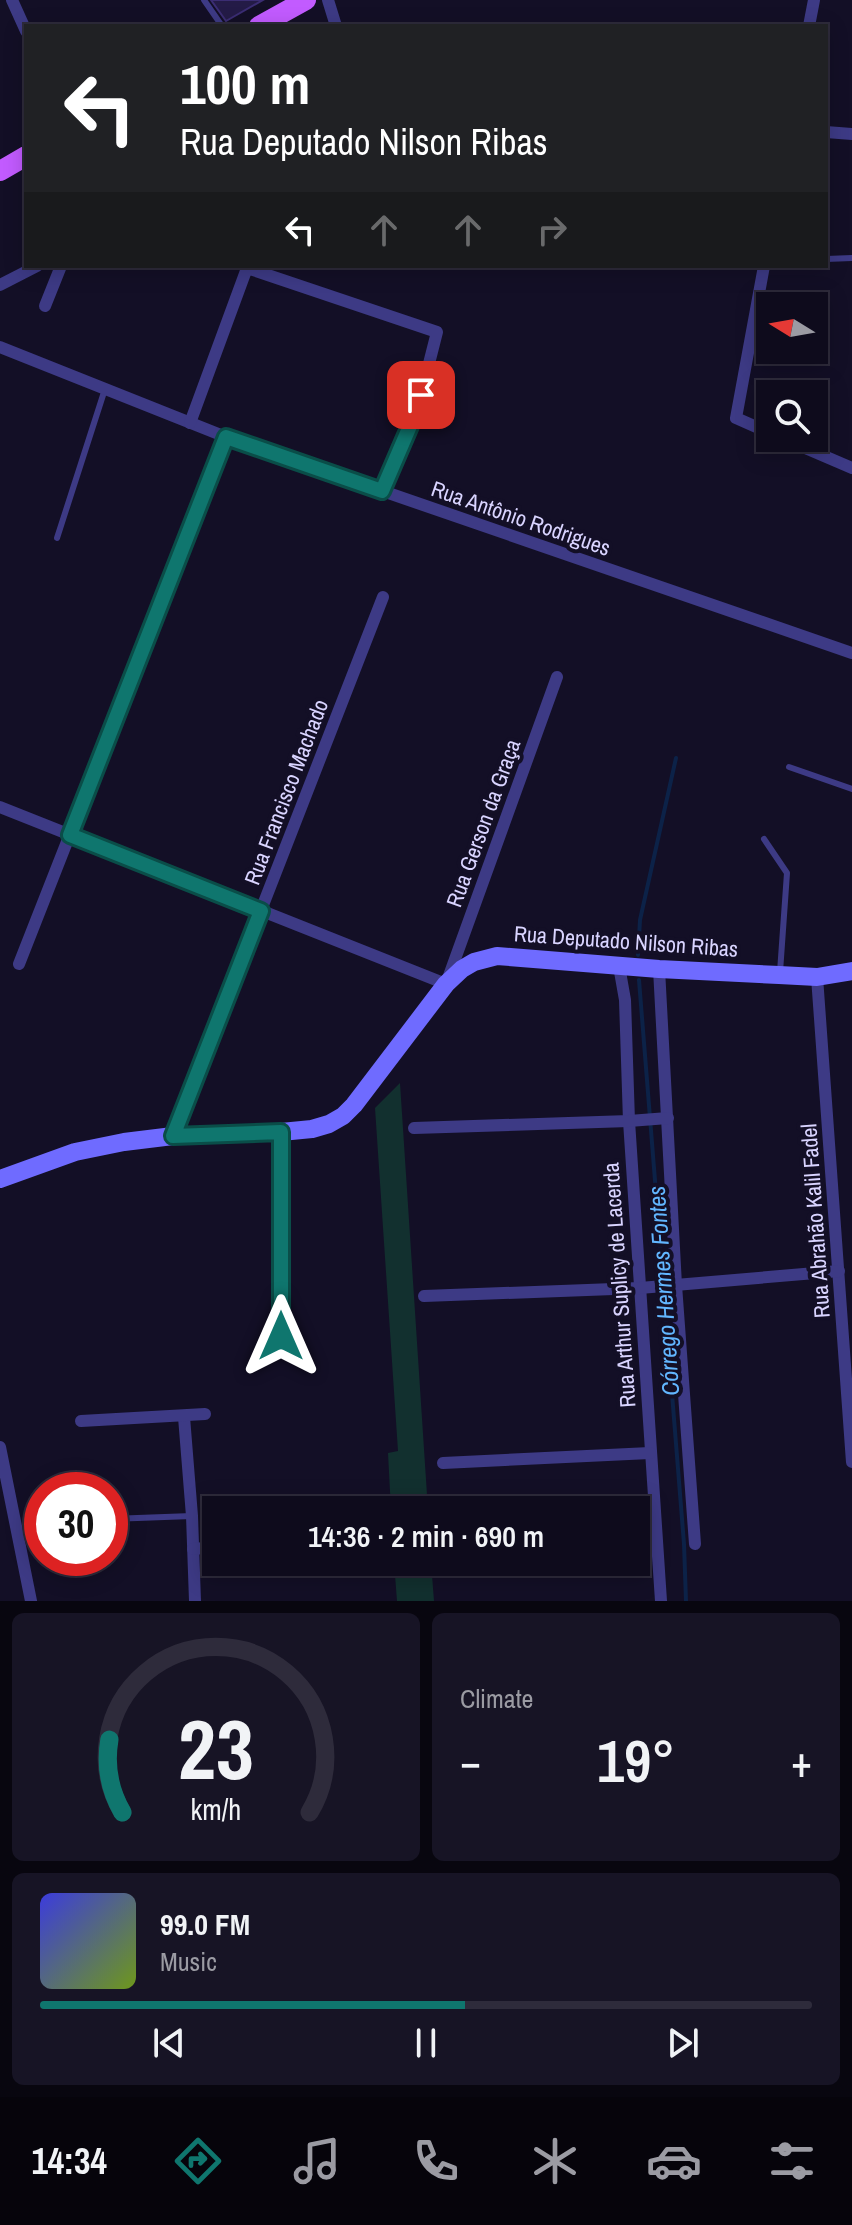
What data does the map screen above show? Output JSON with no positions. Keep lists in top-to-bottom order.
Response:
{
  "streets": {
    "street": [
      "Rua Antônio Rodrigues",
      "Rua Francisco Machado",
      "Rua Gerson da Graça",
      "Rua Deputado Nilson Ribas",
      "Rua Abrahão Kalil Fadel",
      "Rua Arthur Suplicy de Lacerda"
    ]
  },
  "crossings": [
    ["Rua Francisco Machado", "Rua Deputado Nilson Ribas"],
    ["Rua Gerson da Graça", "Rua Deputado Nilson Ribas"],
    ["Rua Deputado Nilson Ribas", "Rua Abrahão Kalil Fadel"],
    ["Rua Deputado Nilson Ribas", "Rua Arthur Suplicy de Lacerda"]
  ],
  "water": ["Córrego Hermes Fontes"],
  "north": "left",
  "page": {
    "turn": ["100 m", "Rua Deputado Nilson Ribas"],
    "limit": "30",
    "trip": "14:36 · 2 min · 690 m",
    "tile": "Climate",
    "heat": ["−", "19°", "+"],
    "song": ["99.0 FM", "Music"],
    "tabs": "14:34",
    "gauge": ["23", "km/h"]
  }
}
